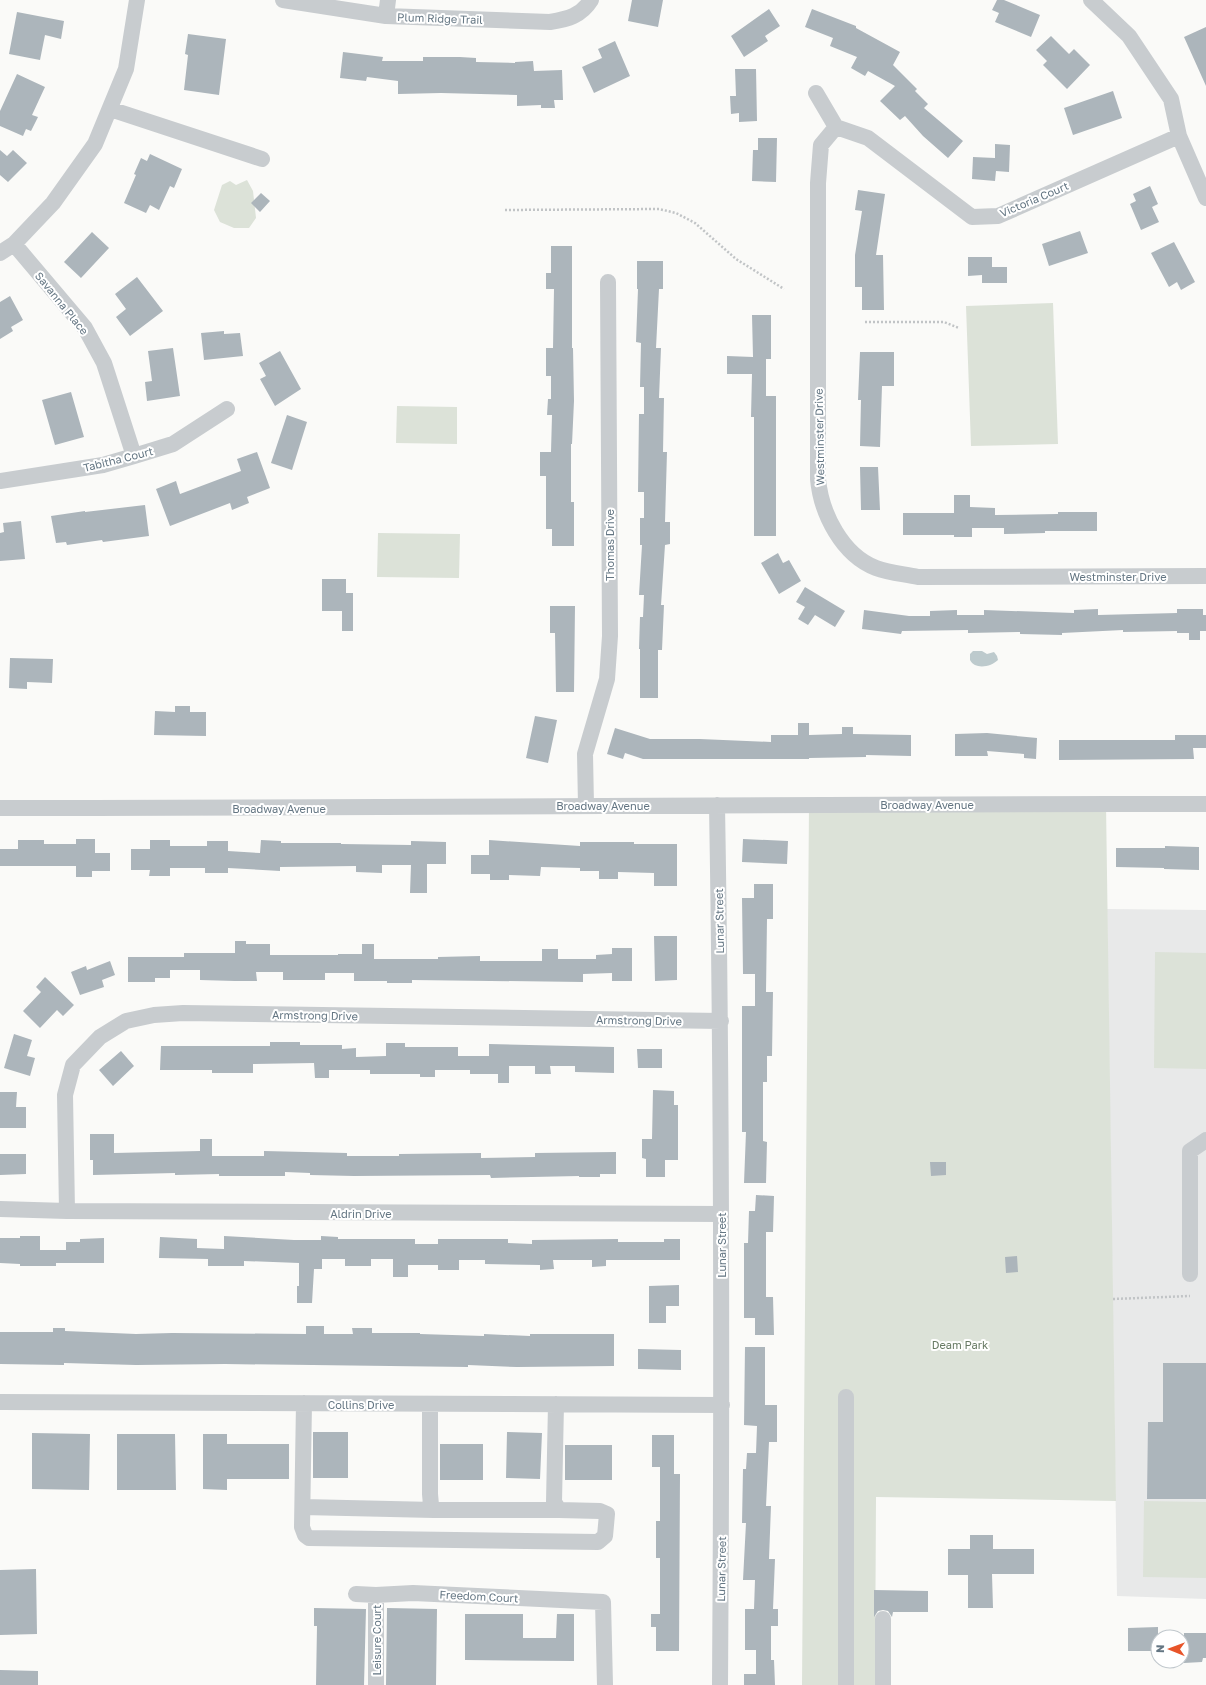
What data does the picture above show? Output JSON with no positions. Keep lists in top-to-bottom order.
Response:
{
  "streets": {
    "street": [
      "Plum Ridge Trail",
      "Victoria Court",
      "Savanna Place",
      "Westminster Drive",
      "Tabitha Court",
      "Thomas Drive",
      "Broadway Avenue",
      "Lunar Street",
      "Armstrong Drive",
      "Aldrin Drive",
      "Collins Drive",
      "Freedom Court",
      "Leisure Court"
    ]
  },
  "crossings": [
    ["Victoria Court", "Westminster Drive"],
    ["Savanna Place", "Tabitha Court"],
    ["Thomas Drive", "Broadway Avenue"],
    ["Broadway Avenue", "Lunar Street"],
    ["Lunar Street", "Armstrong Drive"],
    ["Lunar Street", "Aldrin Drive"],
    ["Lunar Street", "Collins Drive"],
    ["Armstrong Drive", "Aldrin Drive"],
    ["Freedom Court", "Leisure Court"]
  ],
  "parks": ["Deam Park"],
  "north": "left"
}
